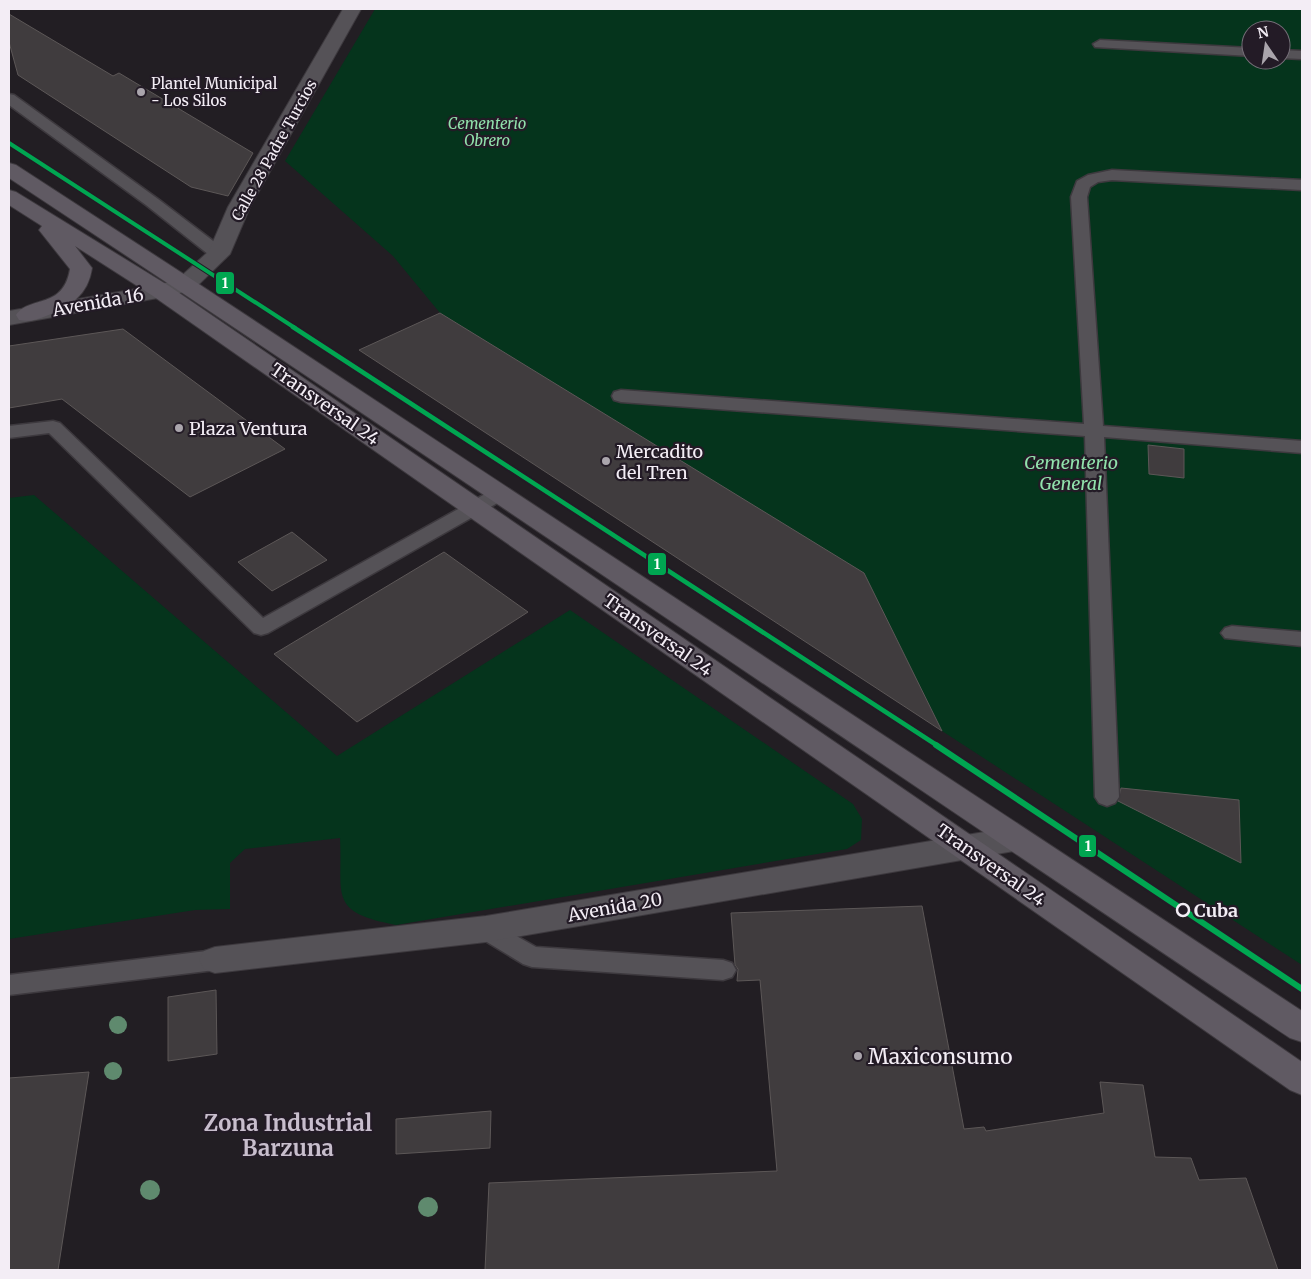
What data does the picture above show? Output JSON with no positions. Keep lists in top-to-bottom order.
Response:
{
  "streets": {
    "main road": ["Transversal 24"],
    "street": ["Calle 28 Padre Turcios", "Avenida 16", "Avenida 20"]
  },
  "crossings": [
    ["Calle 28 Padre Turcios", "Avenida 16"],
    ["Calle 28 Padre Turcios", "Transversal 24"],
    ["Avenida 16", "Transversal 24"],
    ["Transversal 24", "Avenida 20"]
  ],
  "districts": ["Zona Industrial Barzuna"],
  "parks": ["Cementerio Obrero", "Cementerio General"],
  "places": [
    "Plantel Municipal - Los Silos",
    "Plaza Ventura",
    "Mercadito del Tren",
    "Cuba",
    "Maxiconsumo"
  ],
  "lines": ["transit line 1"],
  "north": "top"
}
